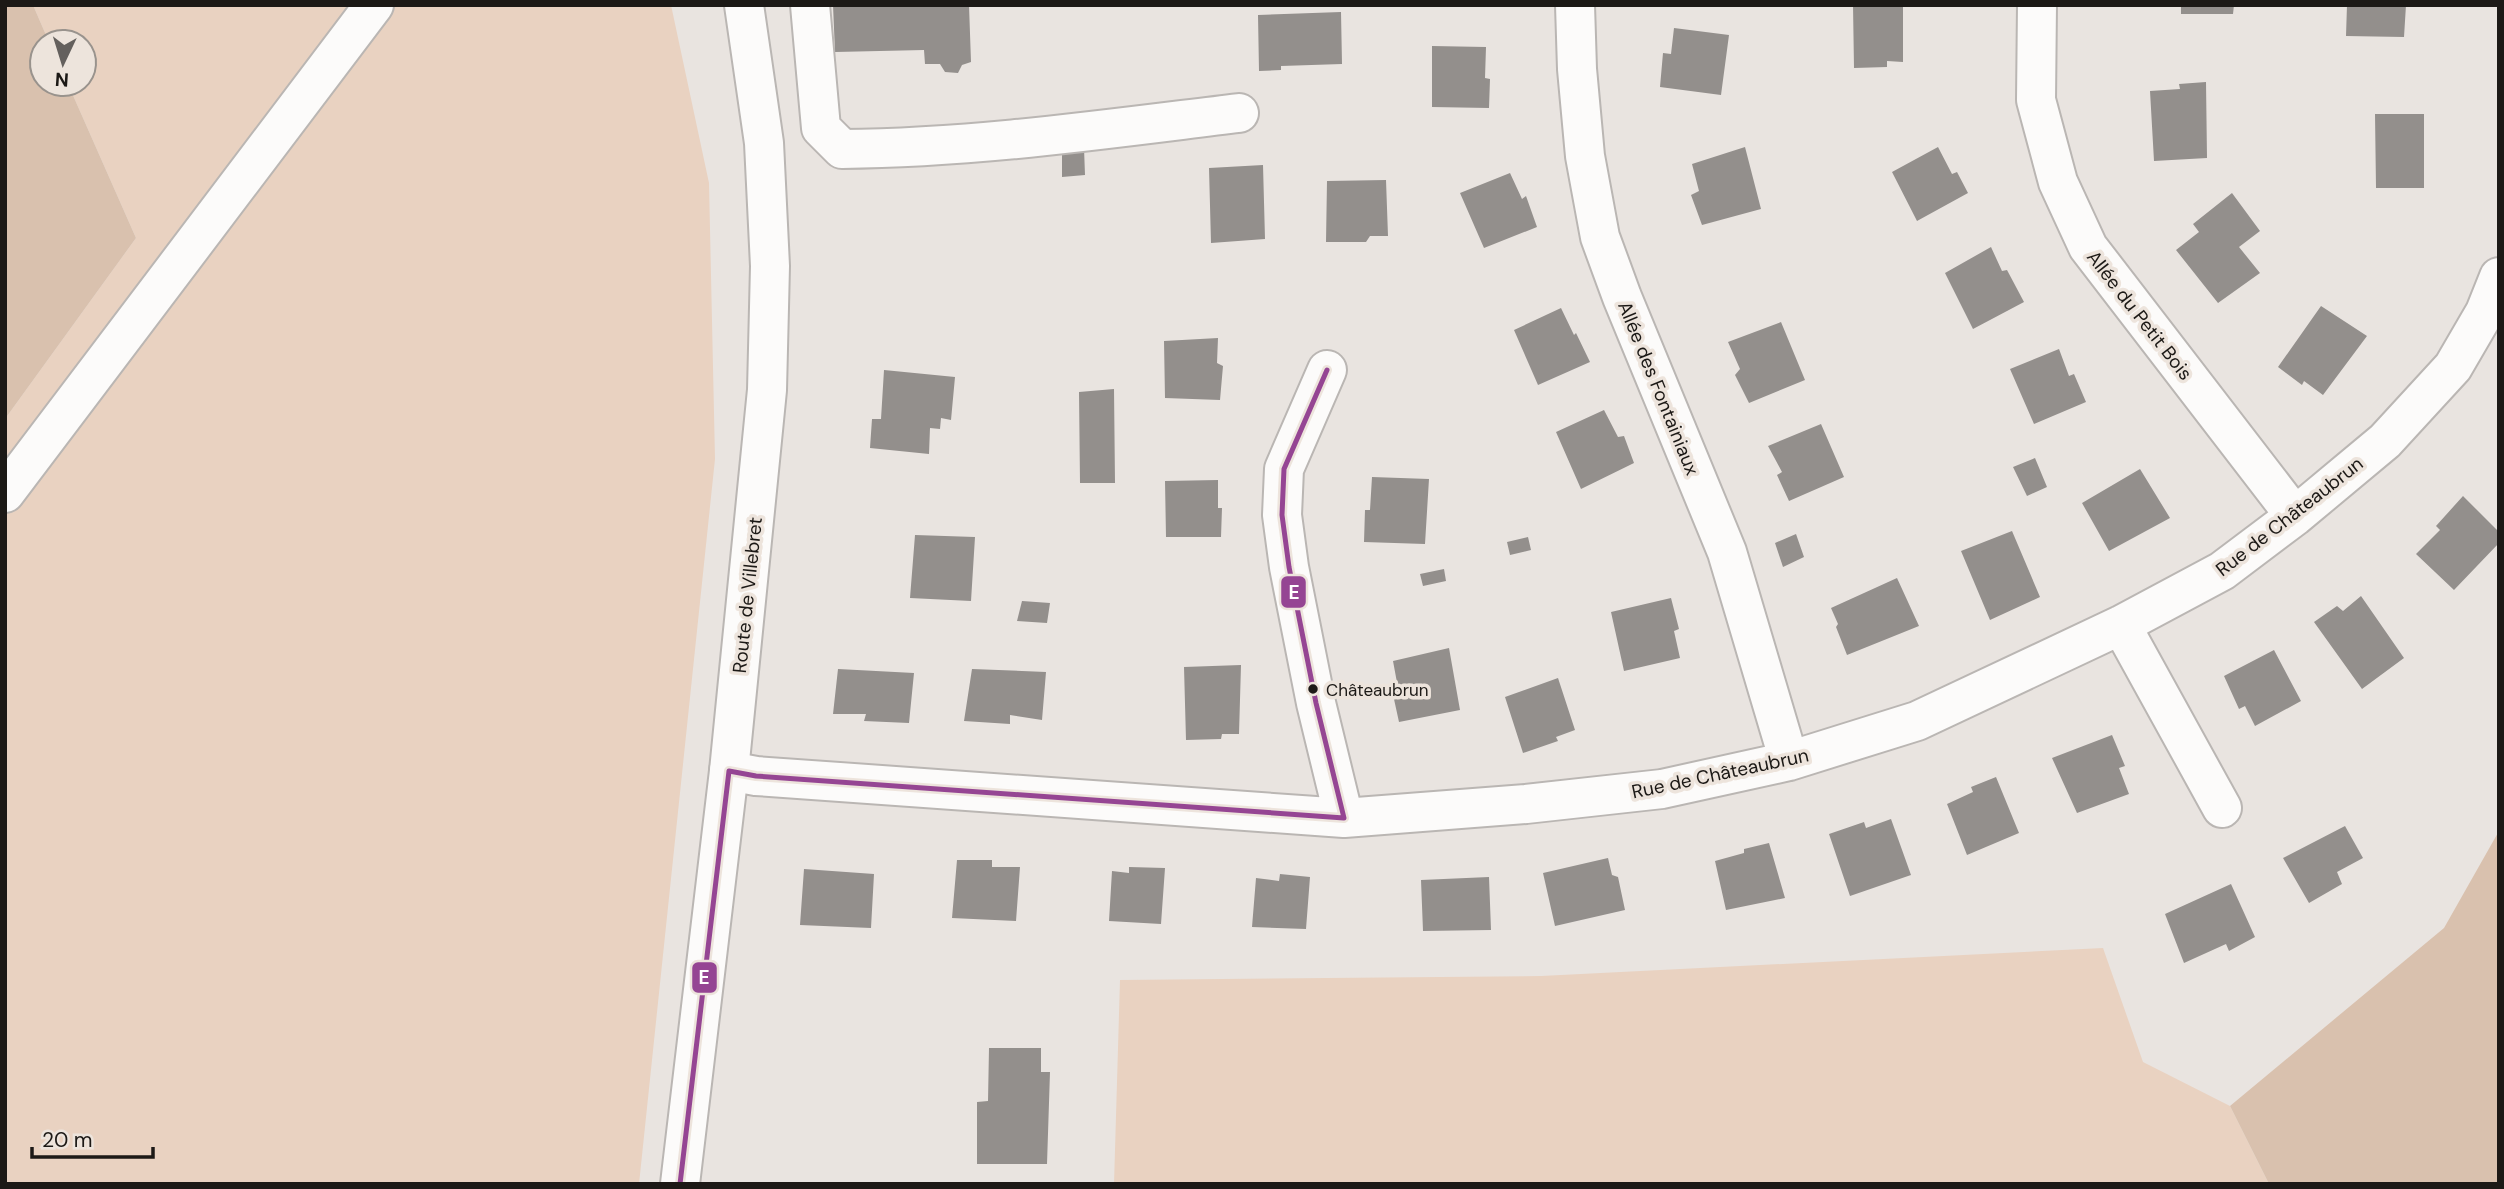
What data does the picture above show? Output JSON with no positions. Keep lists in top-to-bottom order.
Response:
{
  "streets": {
    "street": [
      "Allée du Petit Bois",
      "Allée des Fontainiaux",
      "Rue de Châteaubrun",
      "Route de Villebret"
    ]
  },
  "crossings": [
    ["Allée du Petit Bois", "Rue de Châteaubrun"],
    ["Allée des Fontainiaux", "Rue de Châteaubrun"],
    ["Rue de Châteaubrun", "Route de Villebret"]
  ],
  "places": ["Châteaubrun"],
  "lines": ["transit line E"],
  "scale_bar": "20 m",
  "north": "bottom"
}
